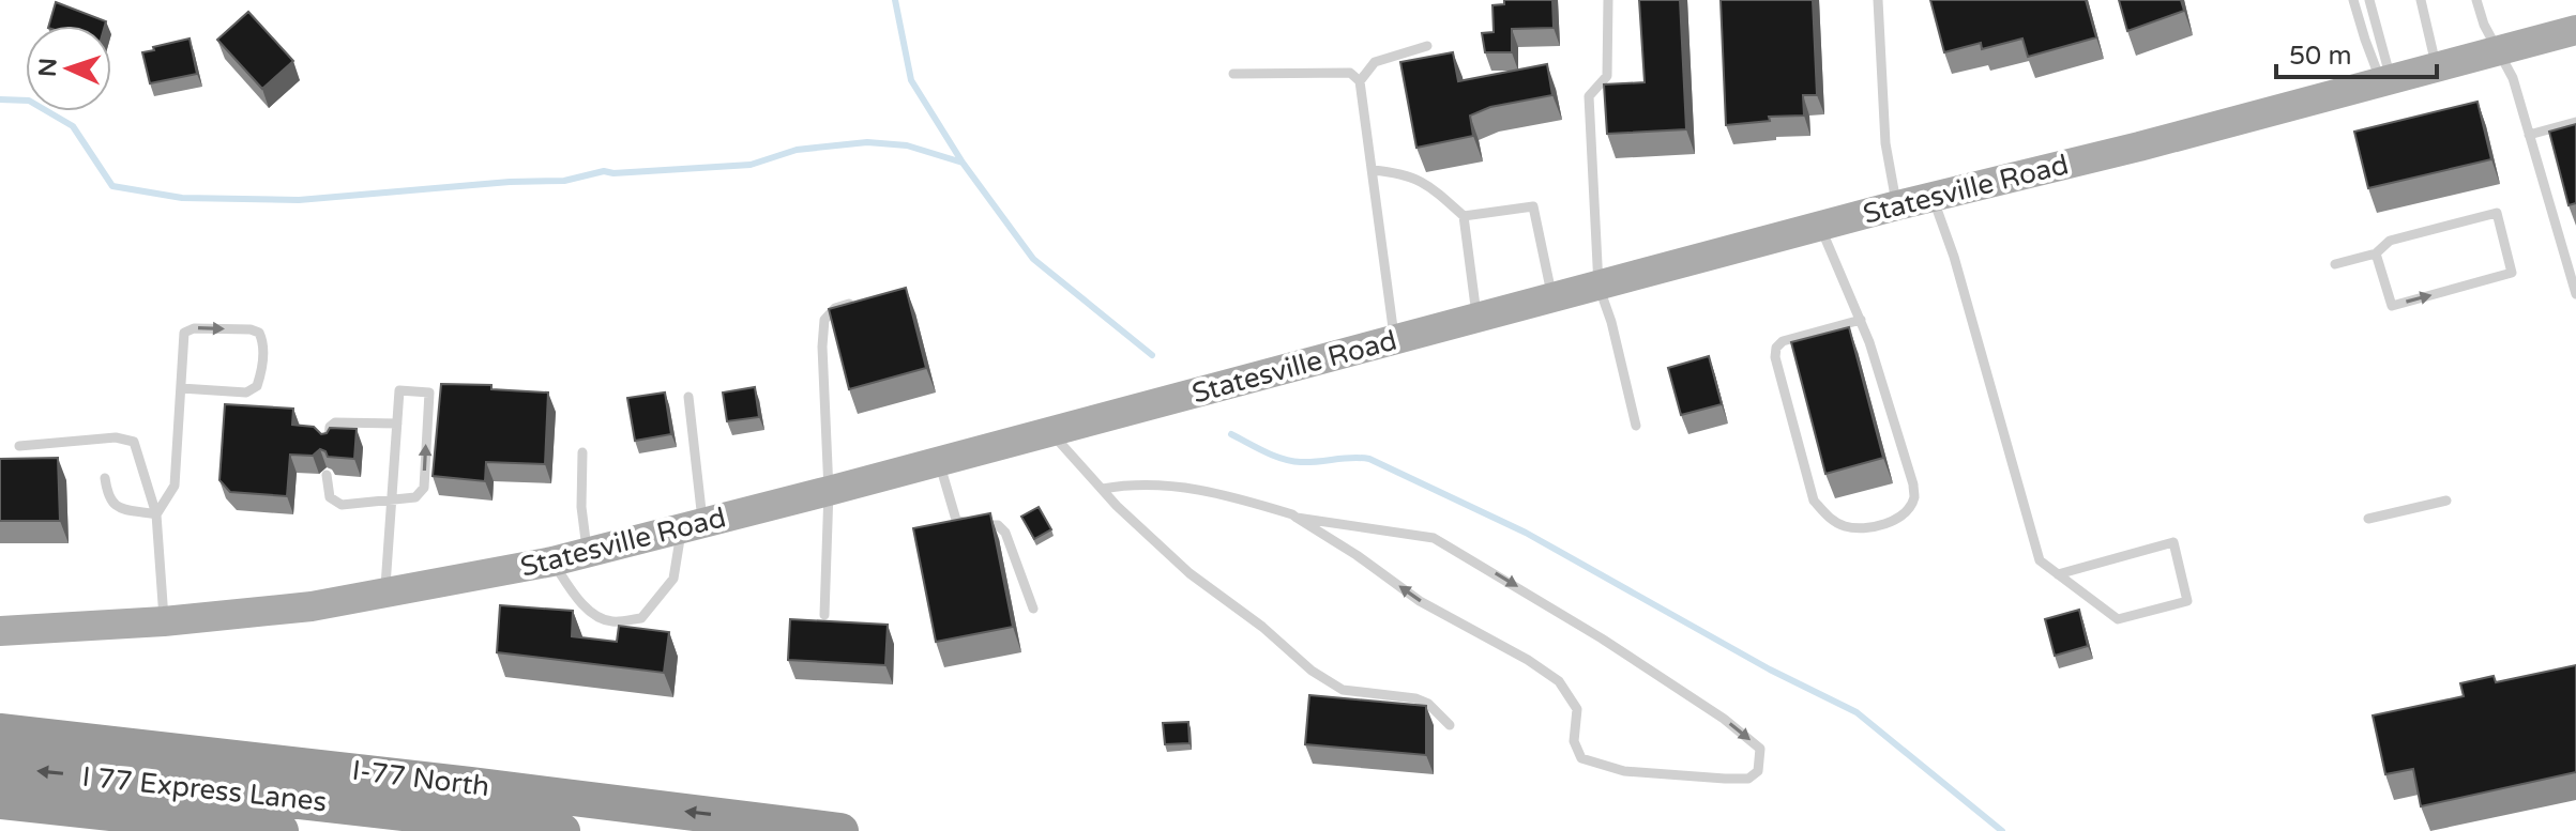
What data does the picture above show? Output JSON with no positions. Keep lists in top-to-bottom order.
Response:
{
  "streets": {
    "highway": ["I-77 North", "I 77 Express Lanes"],
    "main road": ["Statesville Road"]
  },
  "scale_bar": "50 m",
  "north": "left"
}
